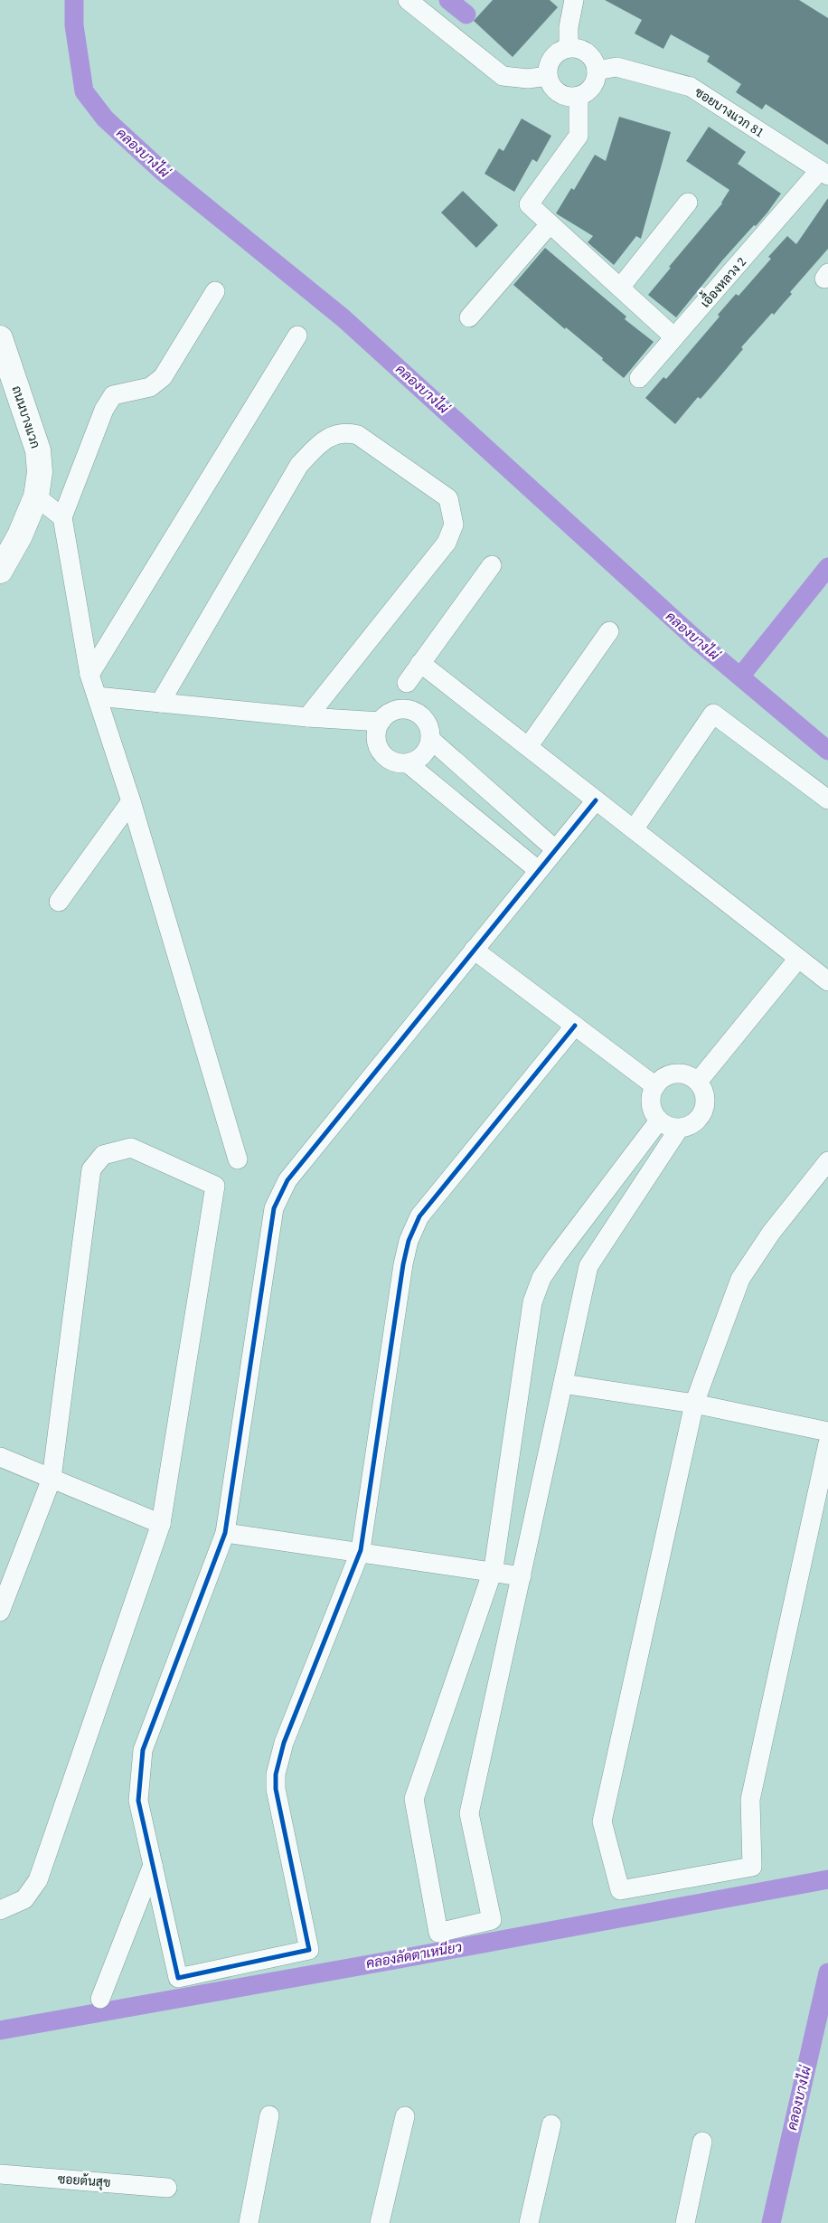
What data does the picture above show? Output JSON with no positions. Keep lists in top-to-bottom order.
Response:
{
  "streets": {
    "main road": ["ถนนบางแวก"],
    "street": ["ซอยบางแวก 81", "เอื้องหลวง 2", "ซอยต้นสุข"]
  },
  "crossings": [
    ["ซอยบางแวก 81", "เอื้องหลวง 2"]
  ],
  "water": ["คลองบางไผ่", "คลองลัดตาเหนียว"]
}
